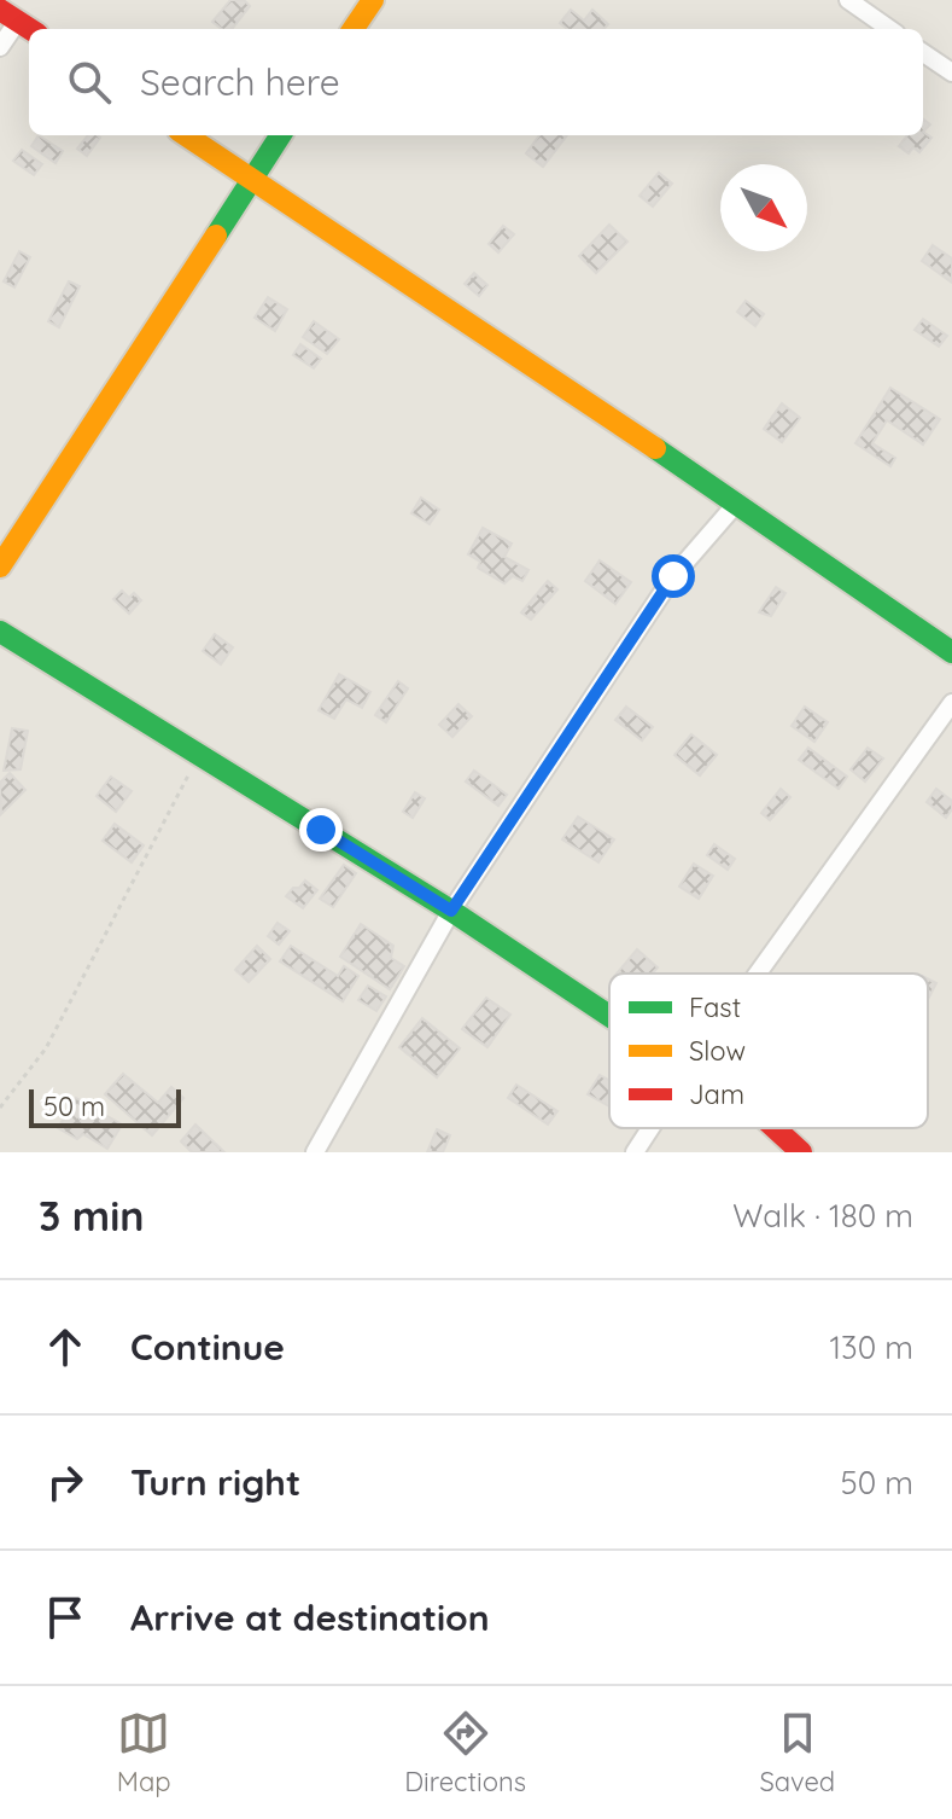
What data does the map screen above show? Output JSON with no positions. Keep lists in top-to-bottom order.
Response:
{
  "legend": ["Fast", "Slow", "Jam"],
  "scale_bar": "50 m",
  "north": "bottom right",
  "page": {
    "search": "Search here",
    "scale": "50 m",
    "heading": ["3 min", "Walk · 180 m"],
    "list": [
      ["Continue", "130 m"],
      ["Turn right", "50 m"],
      "Arrive at destination"
    ],
    "nav": ["Map", "Directions", "Saved"]
  }
}
